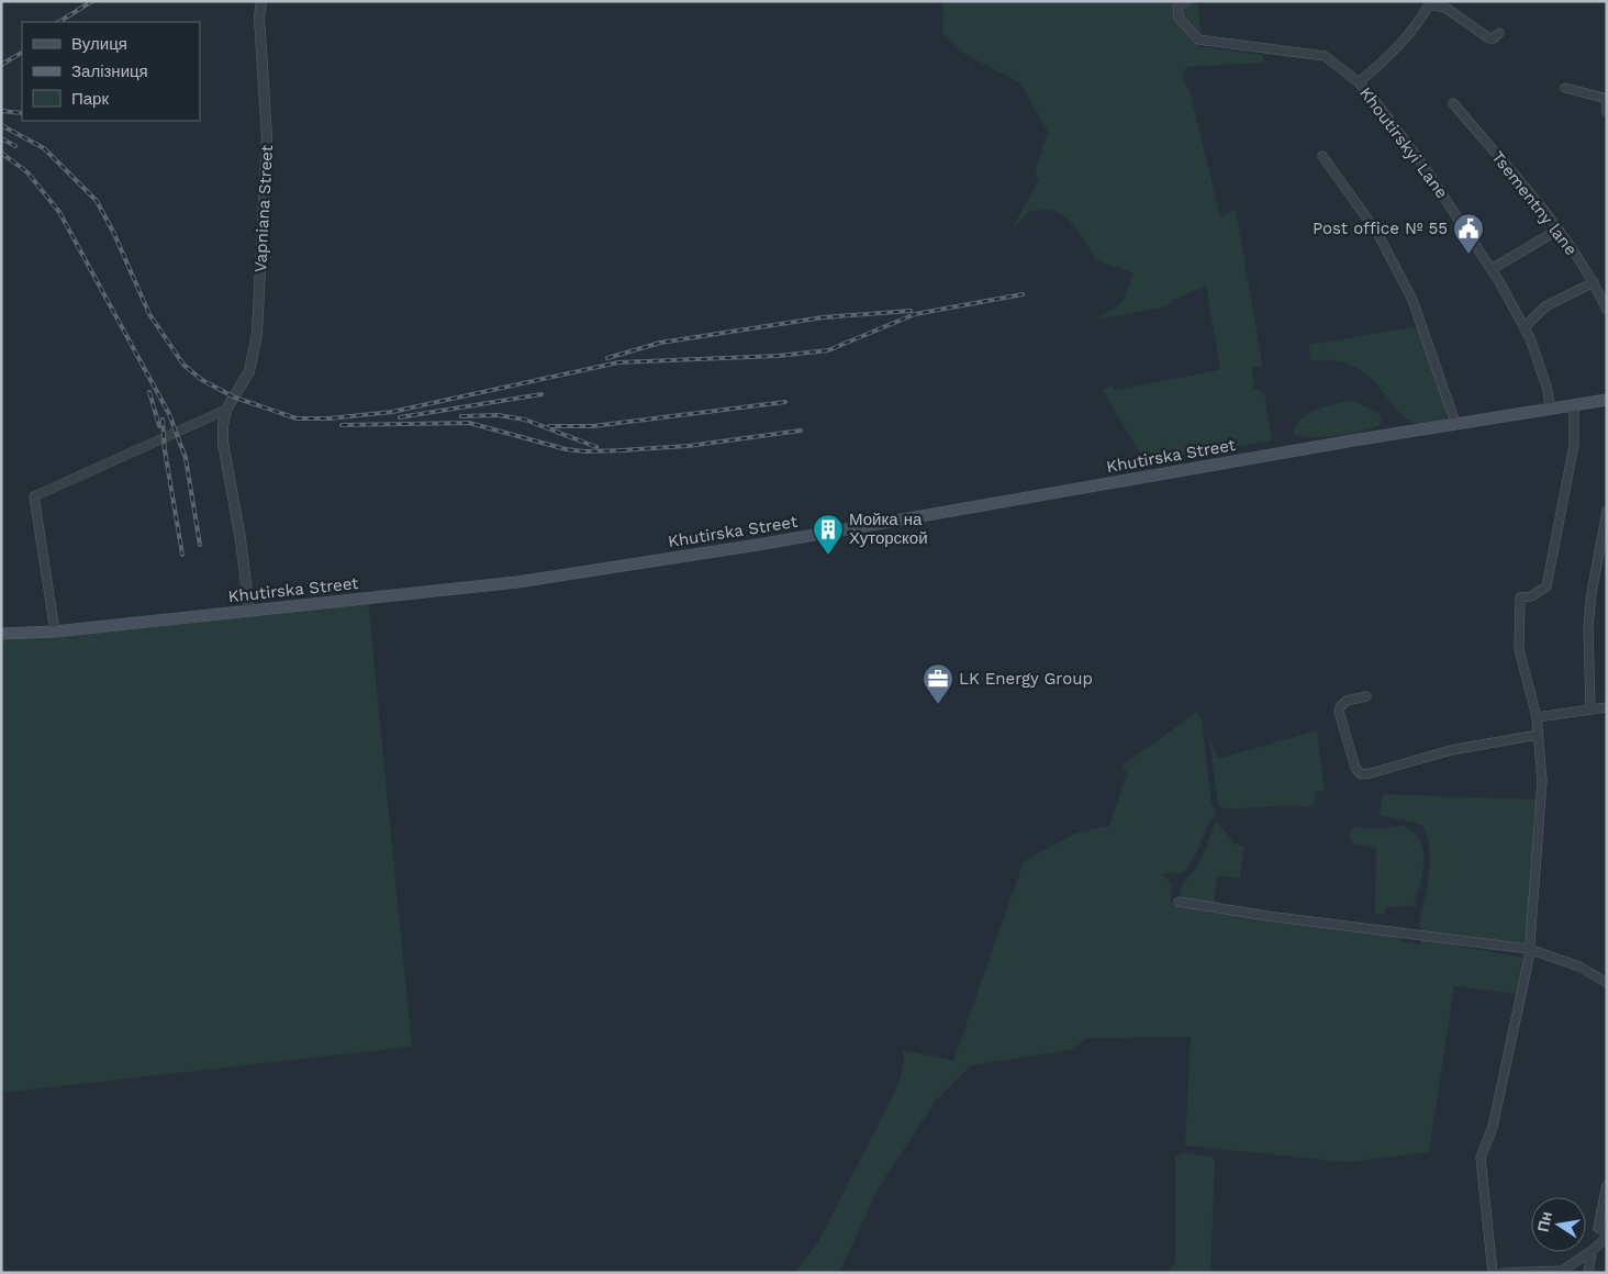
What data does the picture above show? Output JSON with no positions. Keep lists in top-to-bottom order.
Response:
{
  "streets": {
    "main road": ["Khutirska Street"],
    "street": ["Khoutirskyi Lane", "Tsementny lane", "Vapniana Street"]
  },
  "crossings": [
    ["Khoutirskyi Lane", "Khutirska Street"]
  ],
  "places": {
    "public building": ["Post office № 55"],
    "building": ["Мойка на Хуторской"],
    "office": ["LK Energy Group"]
  },
  "legend": ["Вулиця", "Залізниця", "Парк"],
  "north": "left"
}
